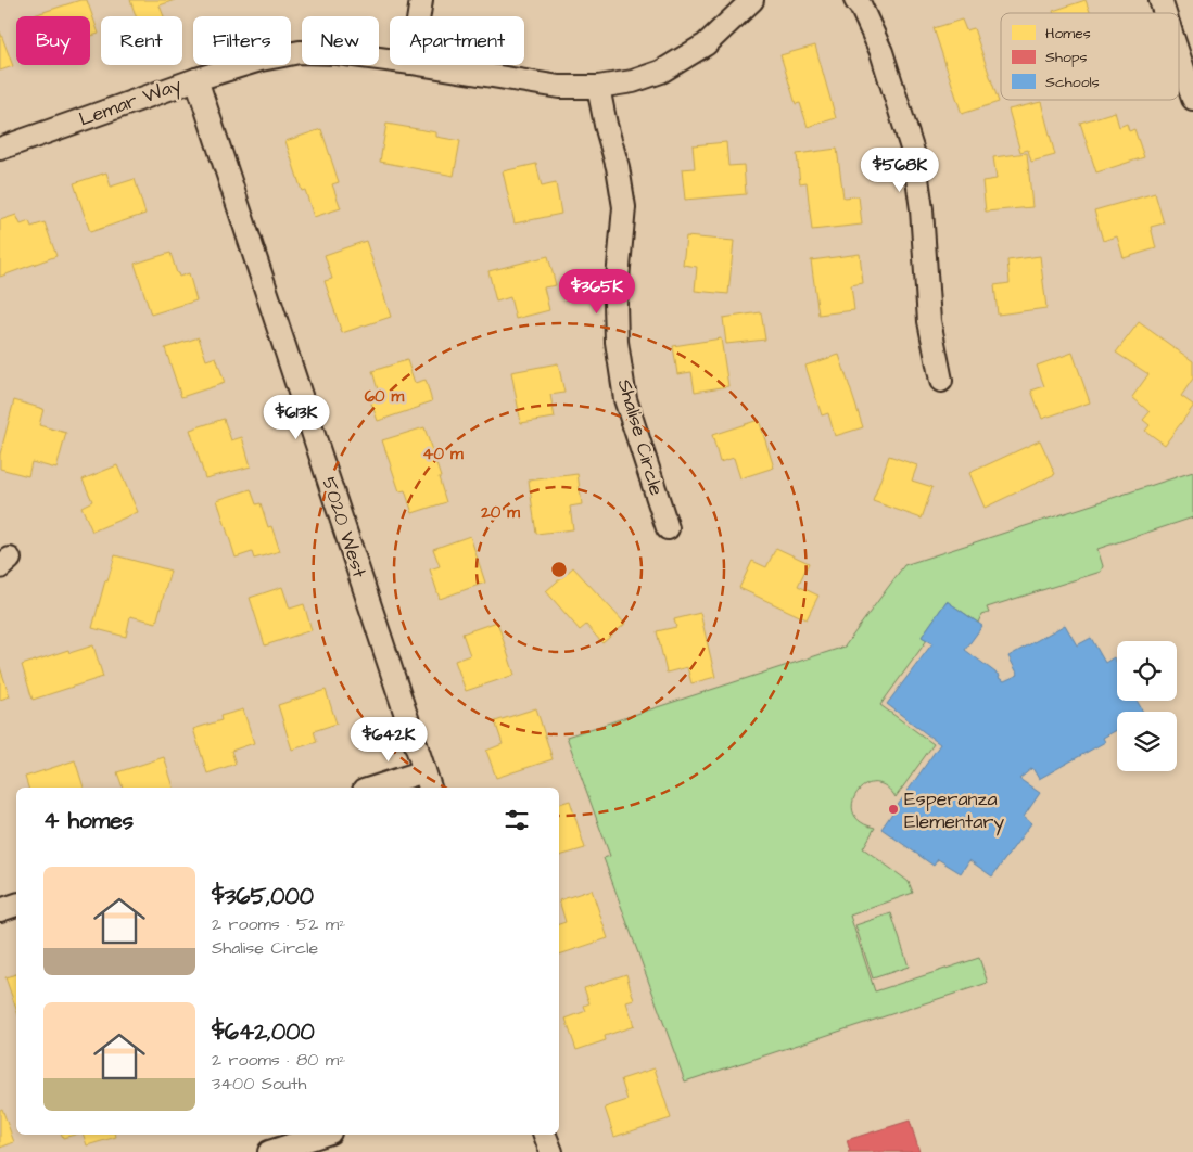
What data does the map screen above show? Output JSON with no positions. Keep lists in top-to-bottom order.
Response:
{
  "streets": {
    "street": ["Lemar Way", "Shalise Circle", "5020 West"]
  },
  "crossings": [
    ["Lemar Way", "Shalise Circle"],
    ["Lemar Way", "5020 West"]
  ],
  "places": ["Esperanza Elementary"],
  "legend": ["Homes", "Shops", "Schools"],
  "page": {
    "chip": [
      "Buy",
      "Rent",
      "Filters",
      "New",
      "Apartment"
    ],
    "price": [
      "$568K",
      "$365K",
      "$613K",
      "$642K"
    ],
    "heading": "4 homes",
    "list": [
      {
        "name": "$365,000",
        "note": "2 rooms · 52 m² · Shalise Circle"
      },
      {
        "name": "$642,000",
        "note": "2 rooms · 80 m² · 3400 South"
      }
    ]
  },
  "rings": ["60 m", "40 m", "20 m"]
}
